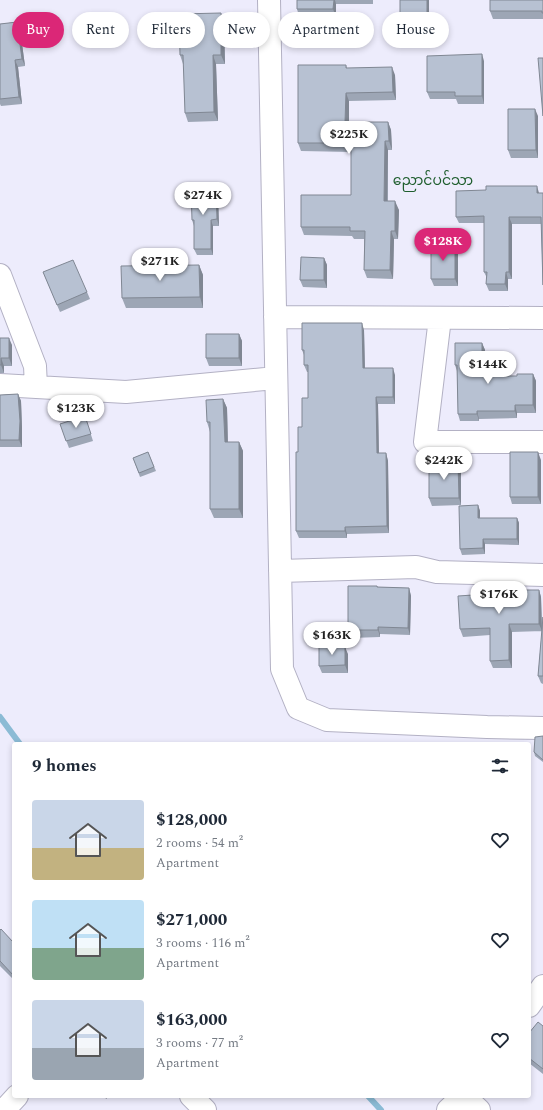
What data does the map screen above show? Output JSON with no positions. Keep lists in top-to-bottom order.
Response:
{
  "districts": ["ညောင်ပင်သာ"],
  "page": {
    "chip": [
      "Buy",
      "Rent",
      "Filters",
      "New",
      "Apartment",
      "House"
    ],
    "price": [
      "$225K",
      "$274K",
      "$128K",
      "$271K",
      "$144K",
      "$123K",
      "$242K",
      "$176K",
      "$163K"
    ],
    "heading": "9 homes",
    "list": [
      {
        "name": "$128,000",
        "note": "2 rooms · 54 m² · Apartment"
      },
      {
        "name": "$271,000",
        "note": "3 rooms · 116 m² · Apartment"
      },
      {
        "name": "$163,000",
        "note": "3 rooms · 77 m² · Apartment"
      }
    ]
  }
}
